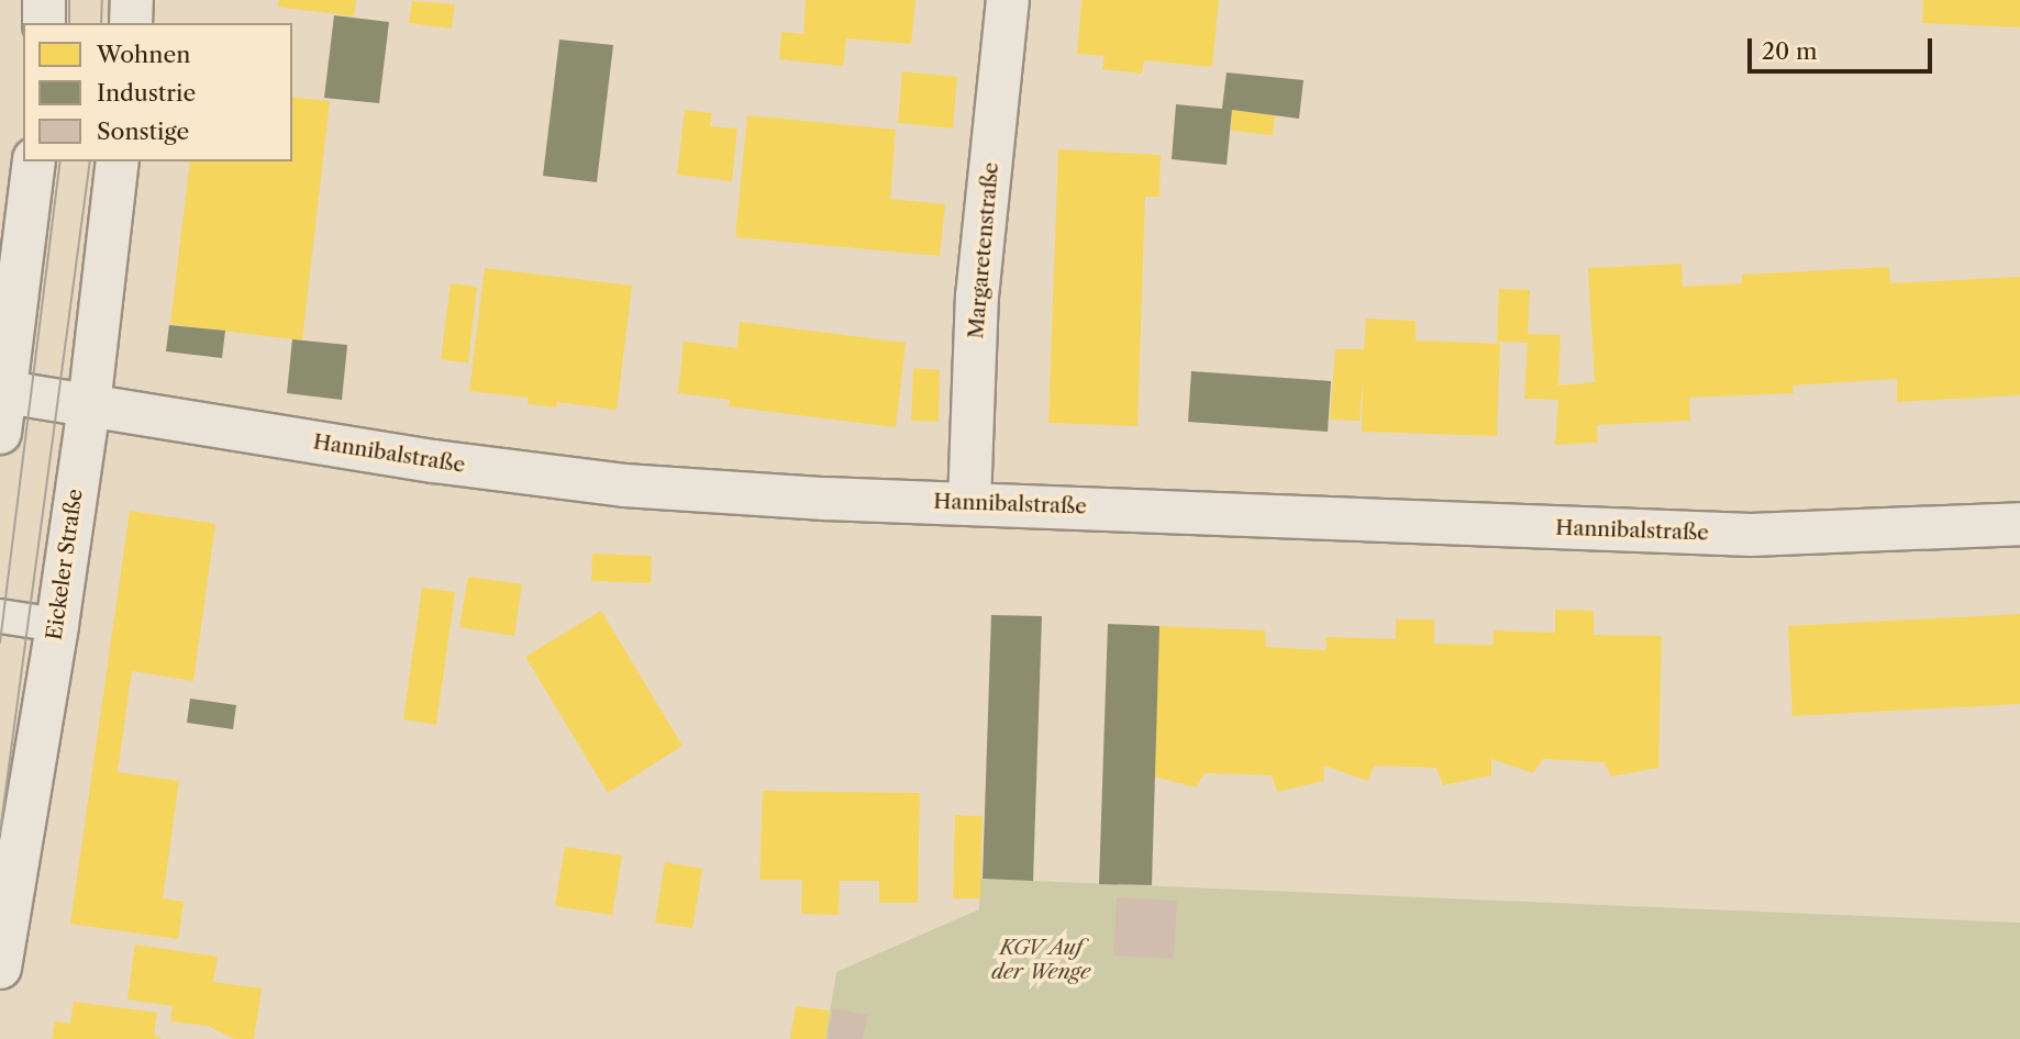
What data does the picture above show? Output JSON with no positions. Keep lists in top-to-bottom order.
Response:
{
  "streets": {
    "street": ["Margaretenstraße", "Hannibalstraße", "Eickeler Straße"]
  },
  "crossings": [
    ["Margaretenstraße", "Hannibalstraße"],
    ["Hannibalstraße", "Eickeler Straße"]
  ],
  "parks": ["KGV Auf der Wenge"],
  "legend": ["Wohnen", "Industrie", "Sonstige"],
  "scale_bar": "20 m"
}
